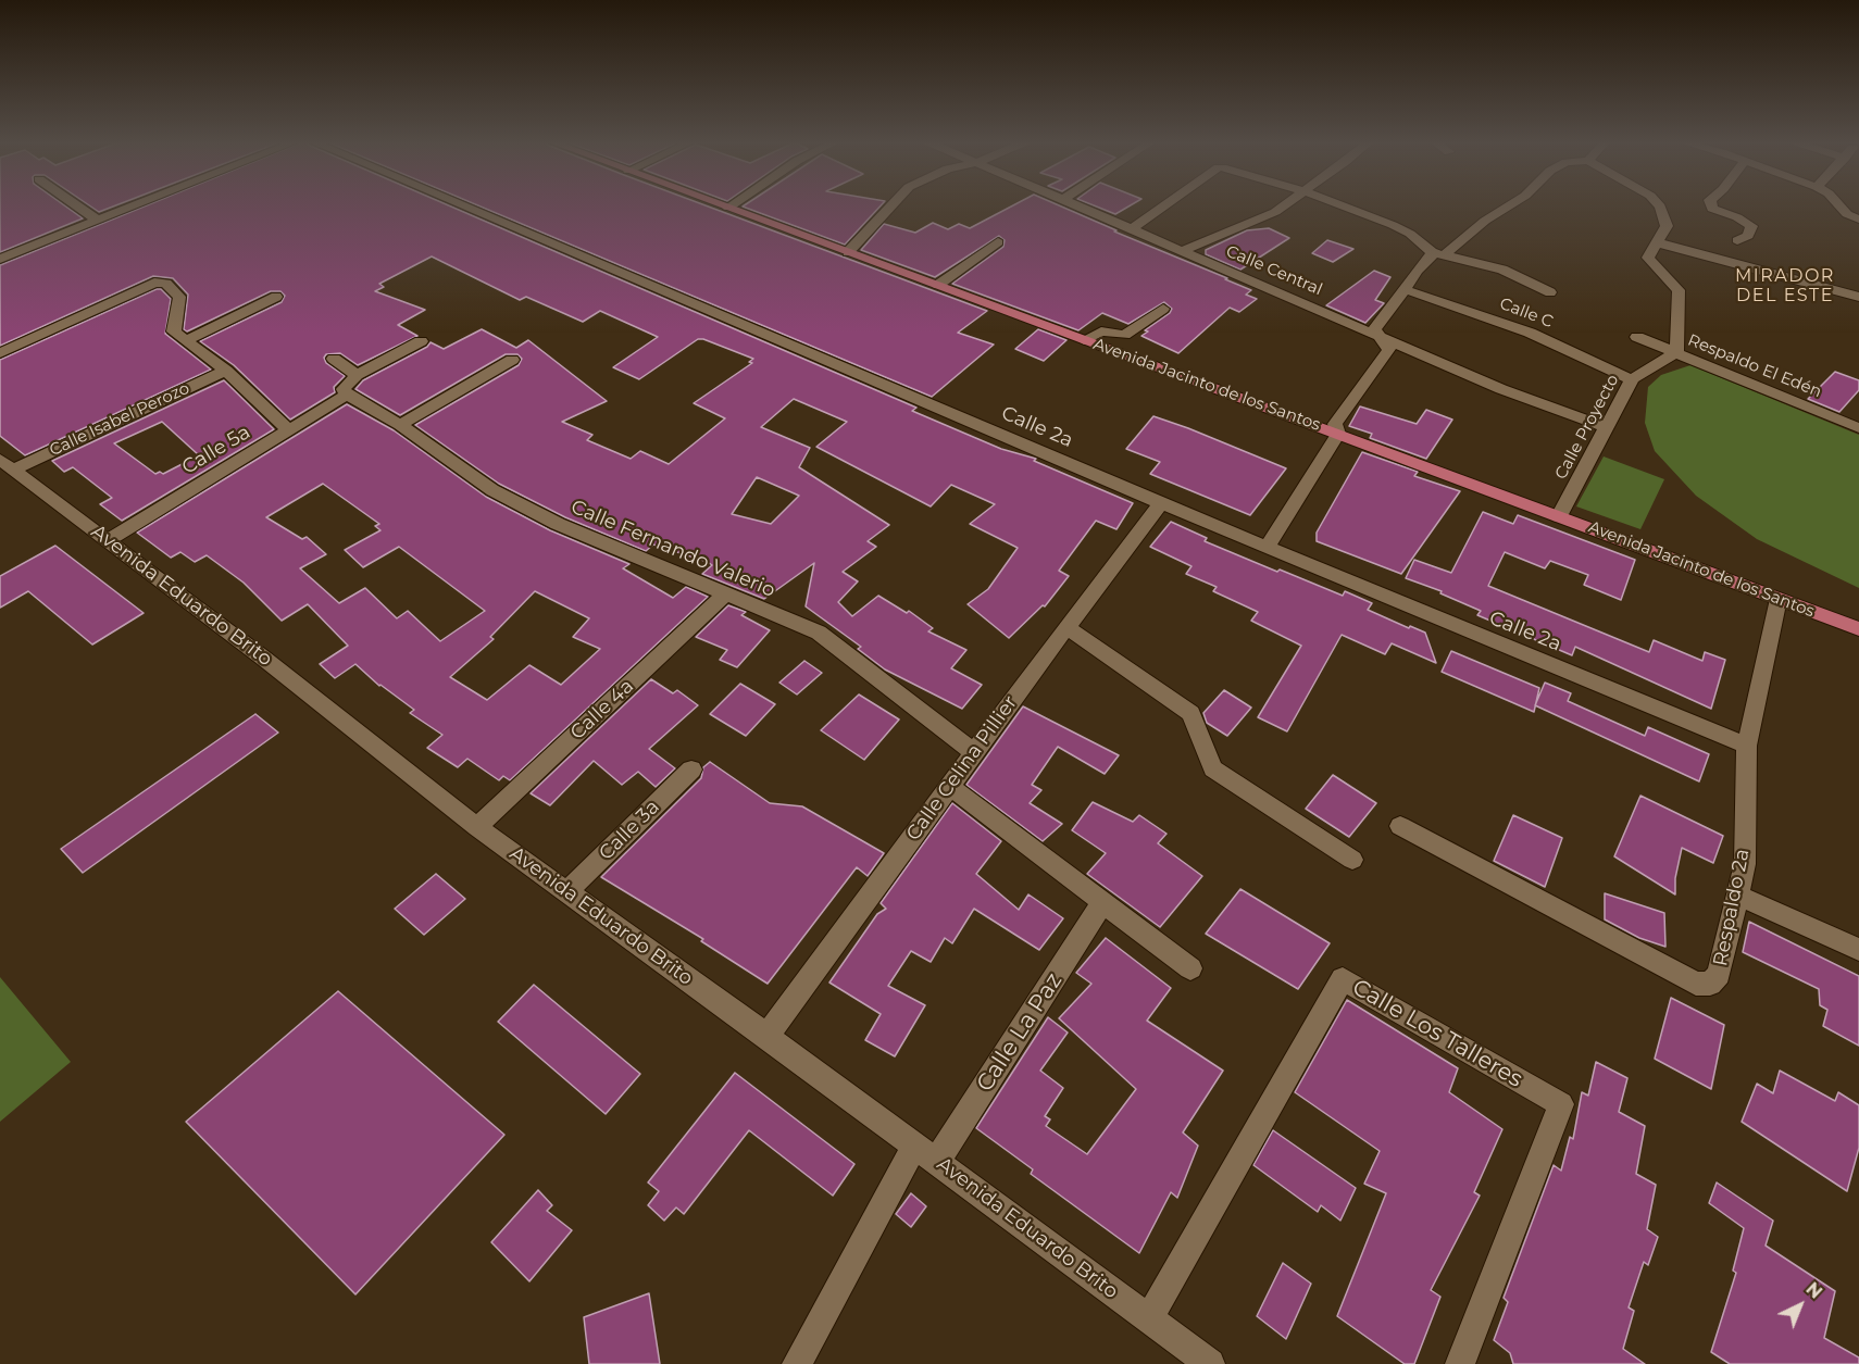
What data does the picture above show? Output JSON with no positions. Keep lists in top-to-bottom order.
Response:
{
  "streets": {
    "main road": ["Avenida Jacinto de los Santos"],
    "street": [
      "Calle Central",
      "Calle C",
      "Respaldo El Edén",
      "Calle Isabel Perozo",
      "Calle 2a",
      "Calle Proyecto",
      "Calle 5a",
      "Calle Fernando Valerio",
      "Avenida Eduardo Brito",
      "Calle 4a",
      "Calle Celina Pillier",
      "Calle 3a",
      "Respaldo 2a",
      "Calle La Paz",
      "Calle Los Talleres"
    ]
  },
  "crossings": [
    ["Calle Central", "Calle Proyecto"],
    ["Calle C", "Calle Proyecto"],
    ["Respaldo El Edén", "Calle Proyecto"],
    ["Avenida Jacinto de los Santos", "Calle Proyecto"],
    ["Avenida Jacinto de los Santos", "Respaldo 2a"],
    ["Calle Isabel Perozo", "Avenida Eduardo Brito"],
    ["Calle 2a", "Calle Celina Pillier"],
    ["Calle 2a", "Respaldo 2a"],
    ["Calle 5a", "Calle Fernando Valerio"],
    ["Calle 5a", "Avenida Eduardo Brito"],
    ["Calle Fernando Valerio", "Calle 4a"],
    ["Calle Fernando Valerio", "Calle Celina Pillier"],
    ["Avenida Eduardo Brito", "Calle 4a"],
    ["Avenida Eduardo Brito", "Calle Celina Pillier"],
    ["Avenida Eduardo Brito", "Calle 3a"],
    ["Avenida Eduardo Brito", "Calle La Paz"],
    ["Avenida Eduardo Brito", "Calle Los Talleres"]
  ],
  "districts": ["MIRADOR DEL ESTE"],
  "north": "top right"
}
